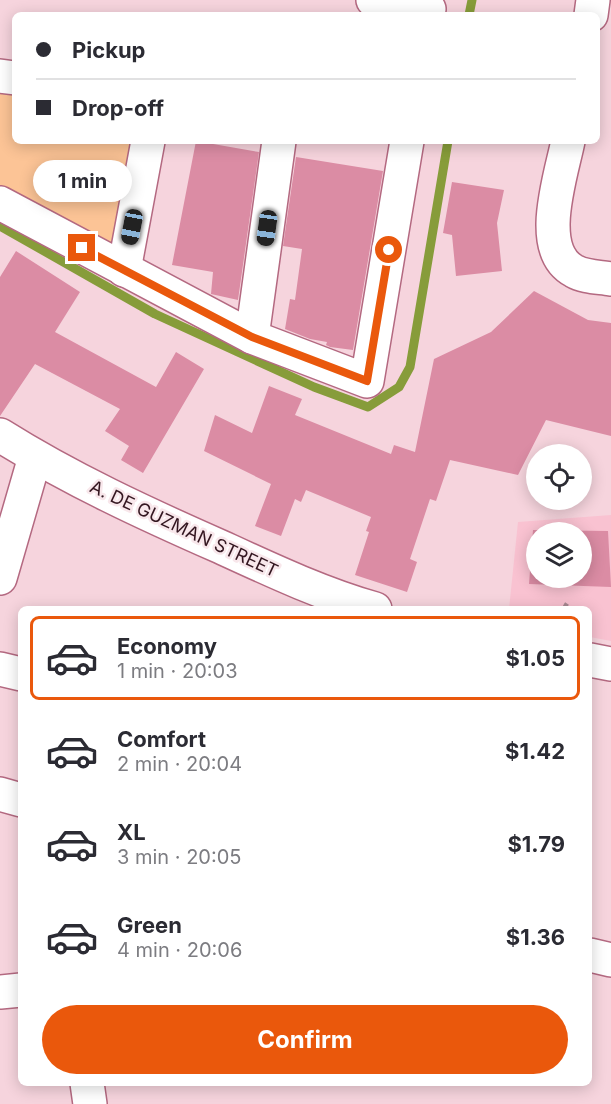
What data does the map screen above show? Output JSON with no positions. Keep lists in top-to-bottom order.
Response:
{
  "streets": {
    "street": ["A. DE GUZMAN STREET"]
  },
  "page": {
    "banner": ["Pickup", "Drop-off"],
    "bubble": "1 min",
    "list": [
      {
        "name": "Economy",
        "note": "1 min · 20:03",
        "value": "$1.05"
      },
      {
        "name": "Comfort",
        "note": "2 min · 20:04",
        "value": "$1.42"
      },
      {
        "name": "XL",
        "note": "3 min · 20:05",
        "value": "$1.79"
      },
      {
        "name": "Green",
        "note": "4 min · 20:06",
        "value": "$1.36"
      }
    ],
    "buttons": "Confirm"
  }
}
